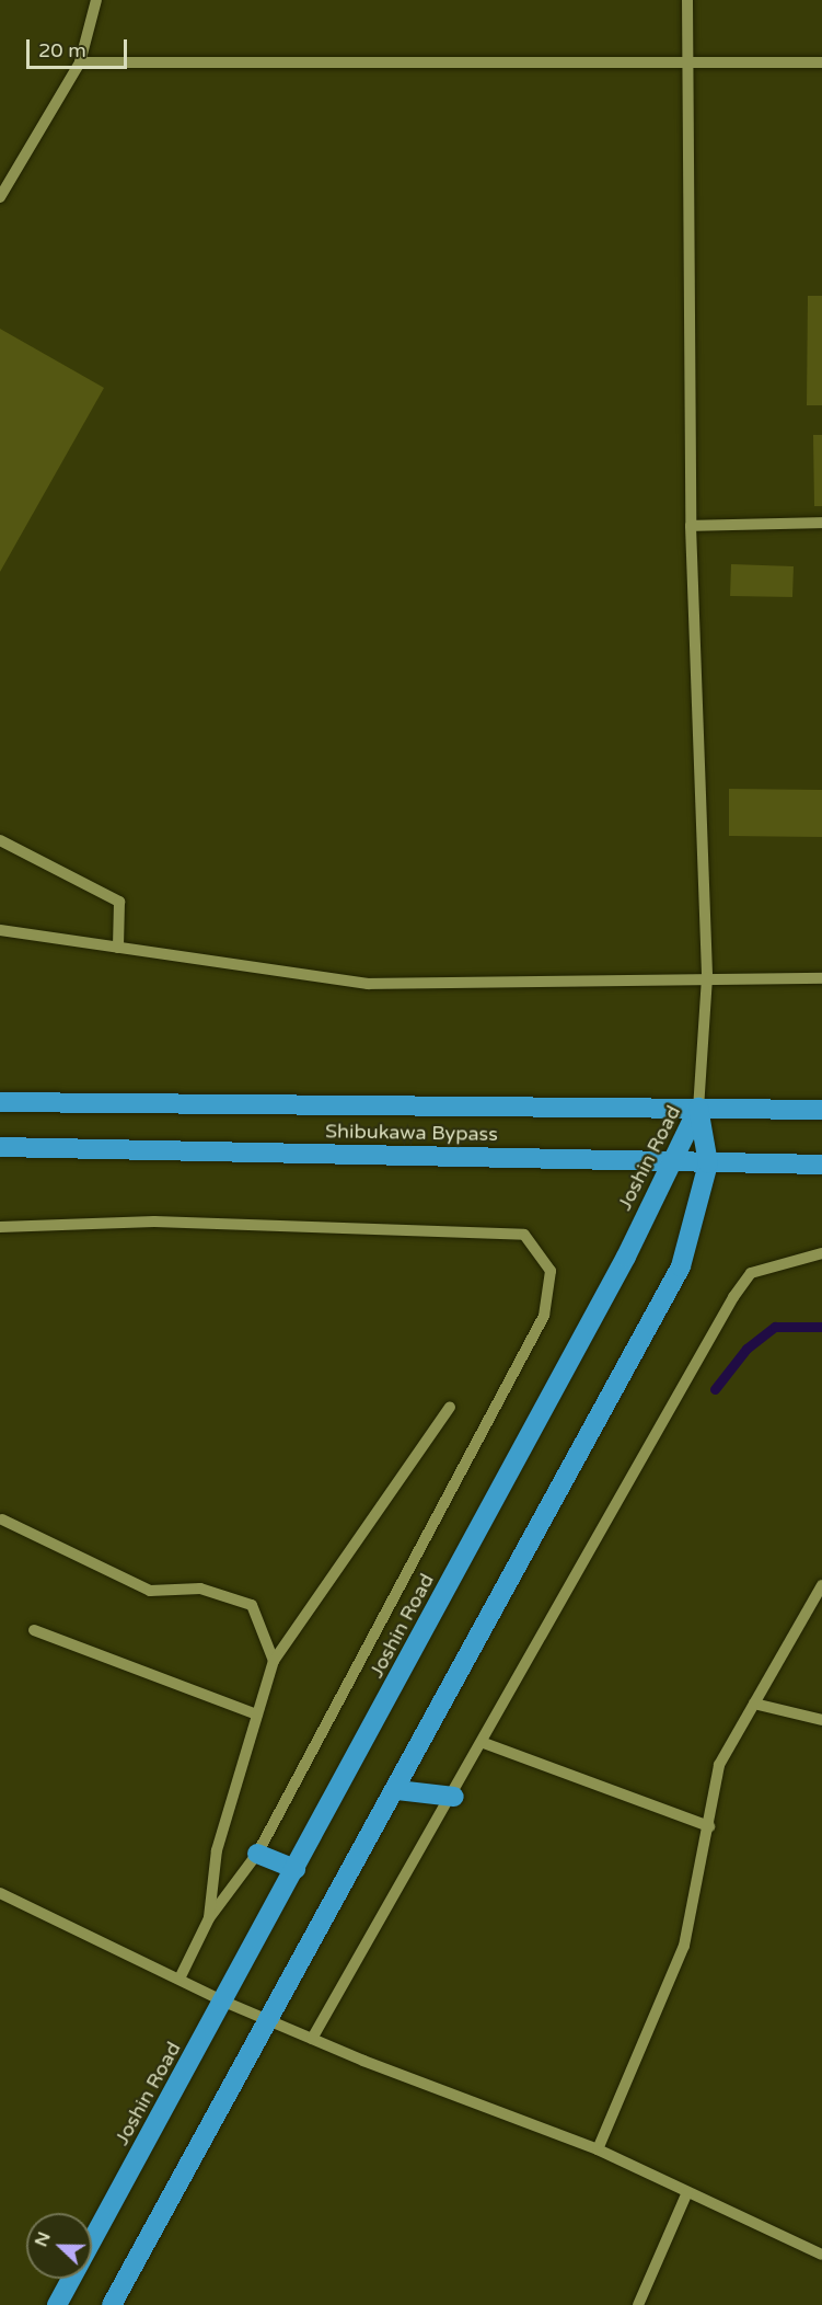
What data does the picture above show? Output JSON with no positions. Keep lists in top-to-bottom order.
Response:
{
  "streets": {
    "highway": ["Shibukawa Bypass", "Joshin Road"]
  },
  "crossings": [
    ["Shibukawa Bypass", "Joshin Road"]
  ],
  "scale_bar": "20 m",
  "north": "left"
}
